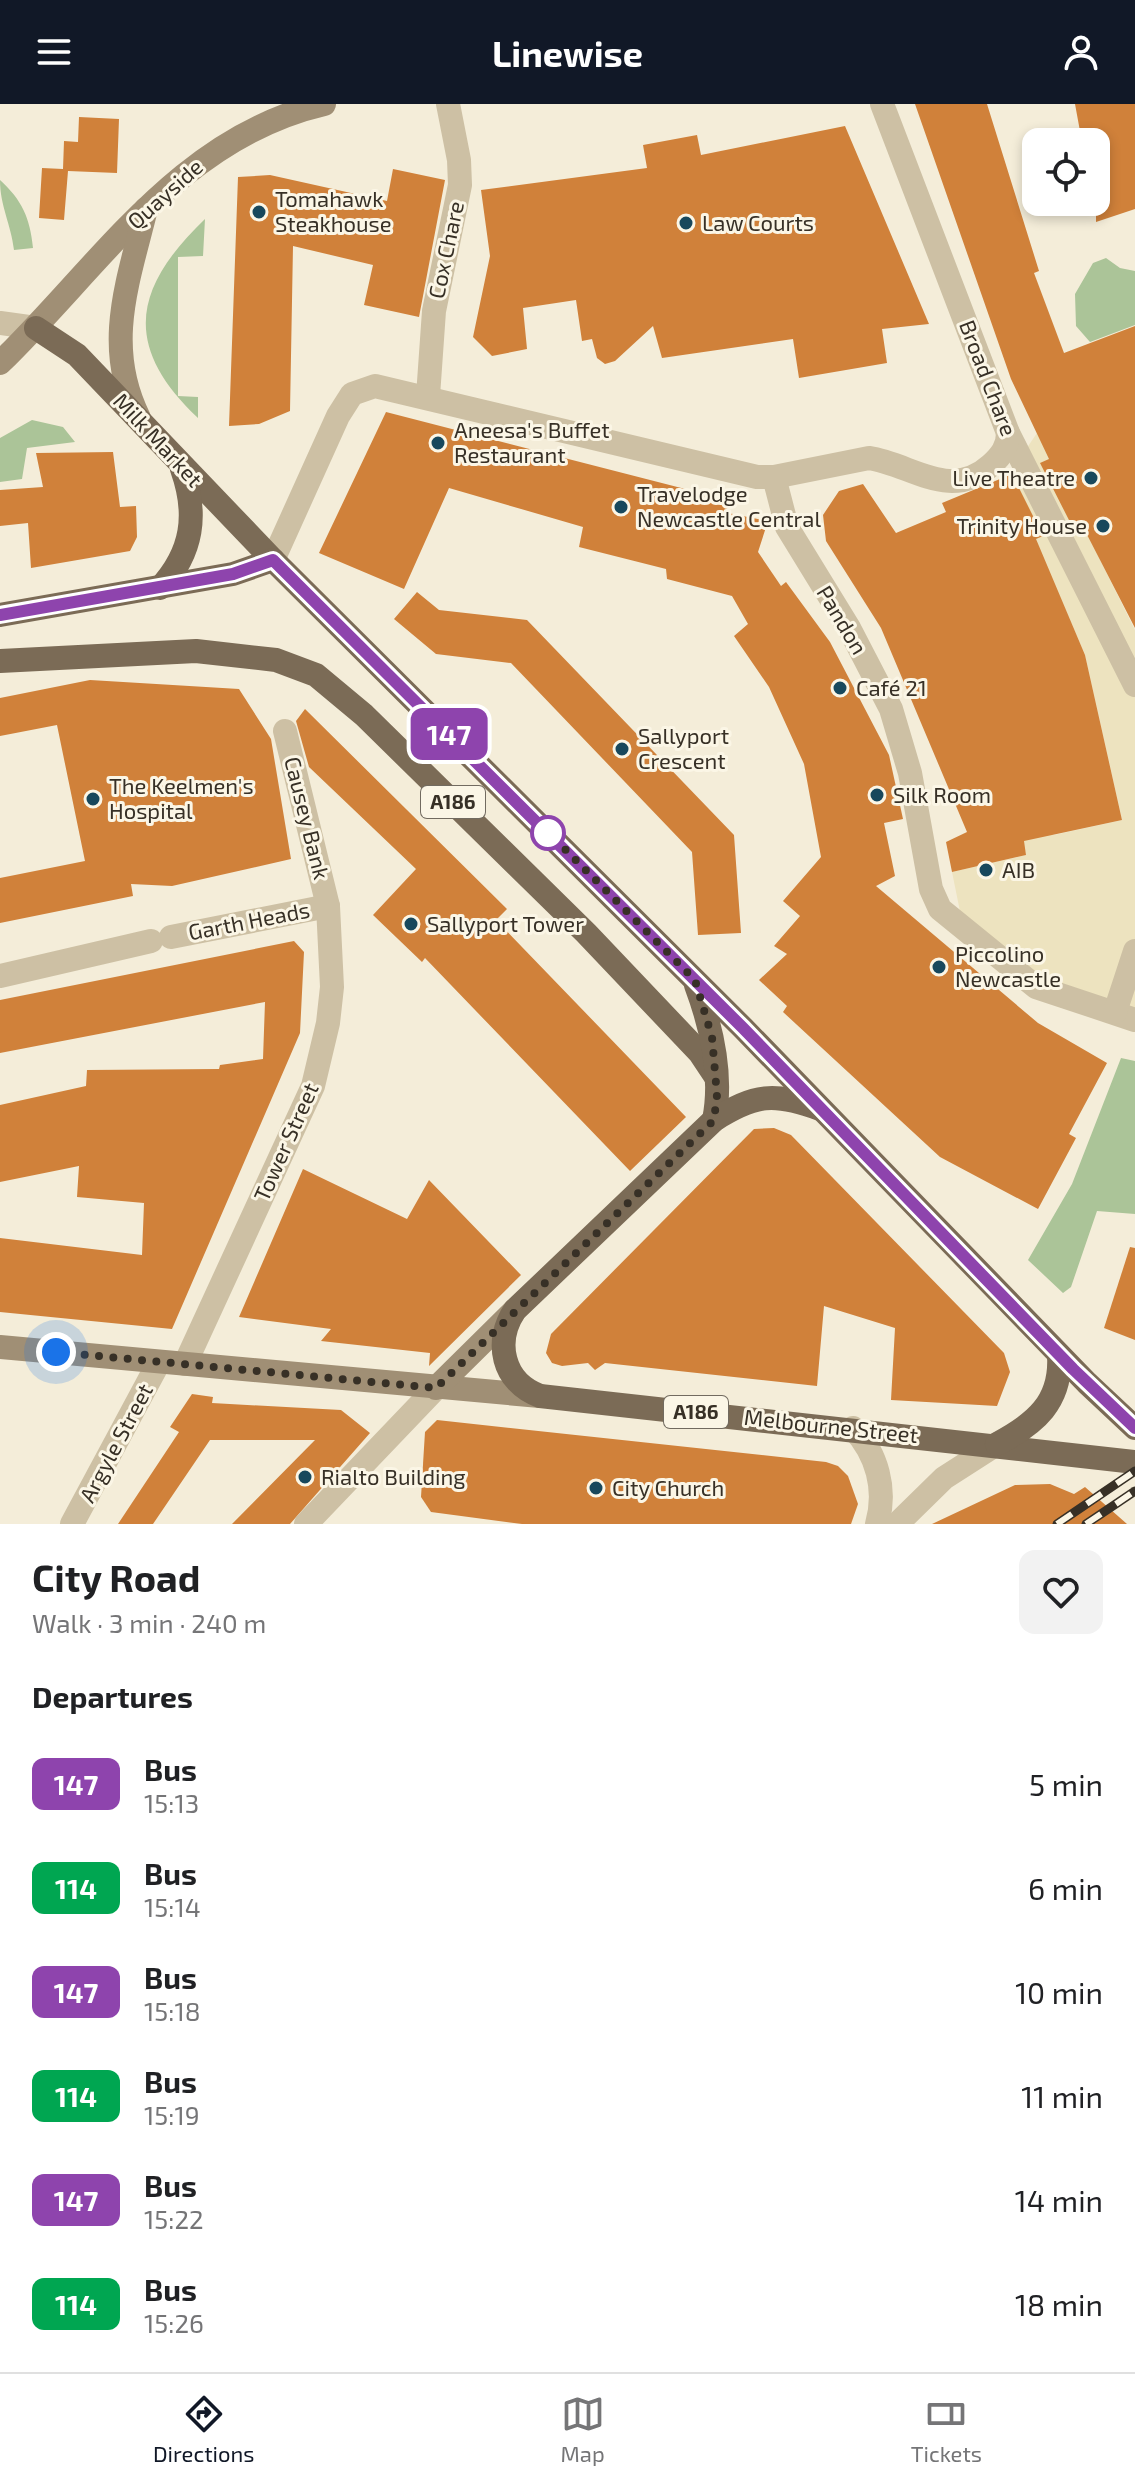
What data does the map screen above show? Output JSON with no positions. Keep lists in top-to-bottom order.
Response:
{
  "streets": {
    "main road": ["Milk Market", "A186", "Melbourne Street"],
    "street": [
      "Quayside",
      "Cox Chare",
      "Broad Chare",
      "Pandon",
      "Causey Bank",
      "Garth Heads",
      "Tower Street",
      "Argyle Street"
    ]
  },
  "crossings": [
    ["Quayside", "Milk Market"],
    ["Milk Market", "A186"],
    ["Causey Bank", "Garth Heads"],
    ["Causey Bank", "Tower Street"],
    ["Garth Heads", "Tower Street"],
    ["Tower Street", "Melbourne Street"],
    ["Melbourne Street", "Argyle Street"]
  ],
  "places": [
    "Tomahawk Steakhouse",
    "Law Courts",
    "Aneesa's Buffet Restaurant",
    "Live Theatre",
    "Travelodge Newcastle Central",
    "Trinity House",
    "Café 21",
    "Sallyport Crescent",
    "Silk Room",
    "The Keelmen's Hospital",
    "AIB",
    "Sallyport Tower",
    "Piccolino Newcastle",
    "Rialto Building",
    "City Church"
  ],
  "lines": ["bus line 147"],
  "page": {
    "header": "Linewise",
    "on_map": "147",
    "heading": [
      ["City Road", "Walk · 3 min · 240 m"],
      "Departures"
    ],
    "list": [
      {
        "mark": "147",
        "name": "Bus",
        "note": "15:13",
        "value": "5 min"
      },
      {
        "mark": "114",
        "name": "Bus",
        "note": "15:14",
        "value": "6 min"
      },
      {
        "mark": "147",
        "name": "Bus",
        "note": "15:18",
        "value": "10 min"
      },
      {
        "mark": "114",
        "name": "Bus",
        "note": "15:19",
        "value": "11 min"
      },
      {
        "mark": "147",
        "name": "Bus",
        "note": "15:22",
        "value": "14 min"
      },
      {
        "mark": "114",
        "name": "Bus",
        "note": "15:26",
        "value": "18 min"
      }
    ],
    "tabs": ["Directions", "Map", "Tickets"]
  }
}
